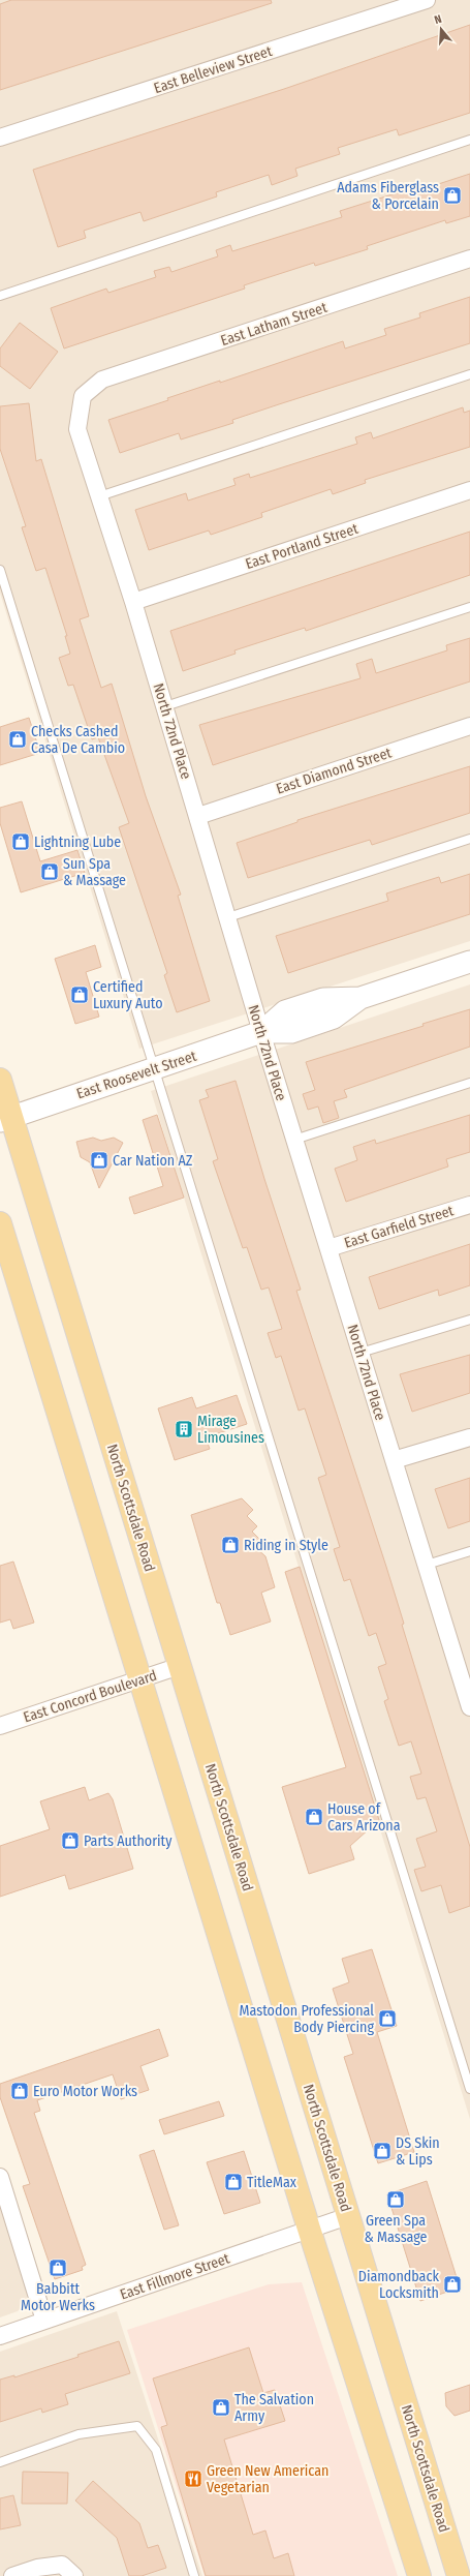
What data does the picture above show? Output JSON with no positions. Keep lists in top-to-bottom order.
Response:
{
  "streets": {
    "main road": ["North Scottsdale Road"],
    "street": [
      "East Belleview Street",
      "East Latham Street",
      "East Portland Street",
      "North 72nd Place",
      "East Diamond Street",
      "East Roosevelt Street",
      "East Garfield Street",
      "East Concord Boulevard",
      "East Fillmore Street"
    ]
  },
  "crossings": [
    ["East Latham Street", "North 72nd Place"],
    ["East Portland Street", "North 72nd Place"],
    ["North 72nd Place", "East Diamond Street"],
    ["North 72nd Place", "East Roosevelt Street"],
    ["North 72nd Place", "East Garfield Street"],
    ["East Roosevelt Street", "North Scottsdale Road"],
    ["North Scottsdale Road", "East Concord Boulevard"],
    ["North Scottsdale Road", "East Fillmore Street"]
  ],
  "places": {
    "shop": [
      "Adams Fiberglass & Porcelain",
      "Checks Cashed Casa De Cambio",
      "Lightning Lube",
      "Sun Spa & Massage",
      "Certified Luxury Auto",
      "Car Nation AZ",
      "Riding in Style",
      "House of Cars Arizona",
      "Parts Authority",
      "Mastodon Professional Body Piercing",
      "Euro Motor Works",
      "DS Skin & Lips",
      "TitleMax",
      "Green Spa & Massage",
      "Babbitt Motor Werks",
      "Diamondback Locksmith",
      "The Salvation Army"
    ],
    "building": ["Mirage Limousines"],
    "restaurant": ["Green New American Vegetarian"]
  },
  "north": "top"
}
